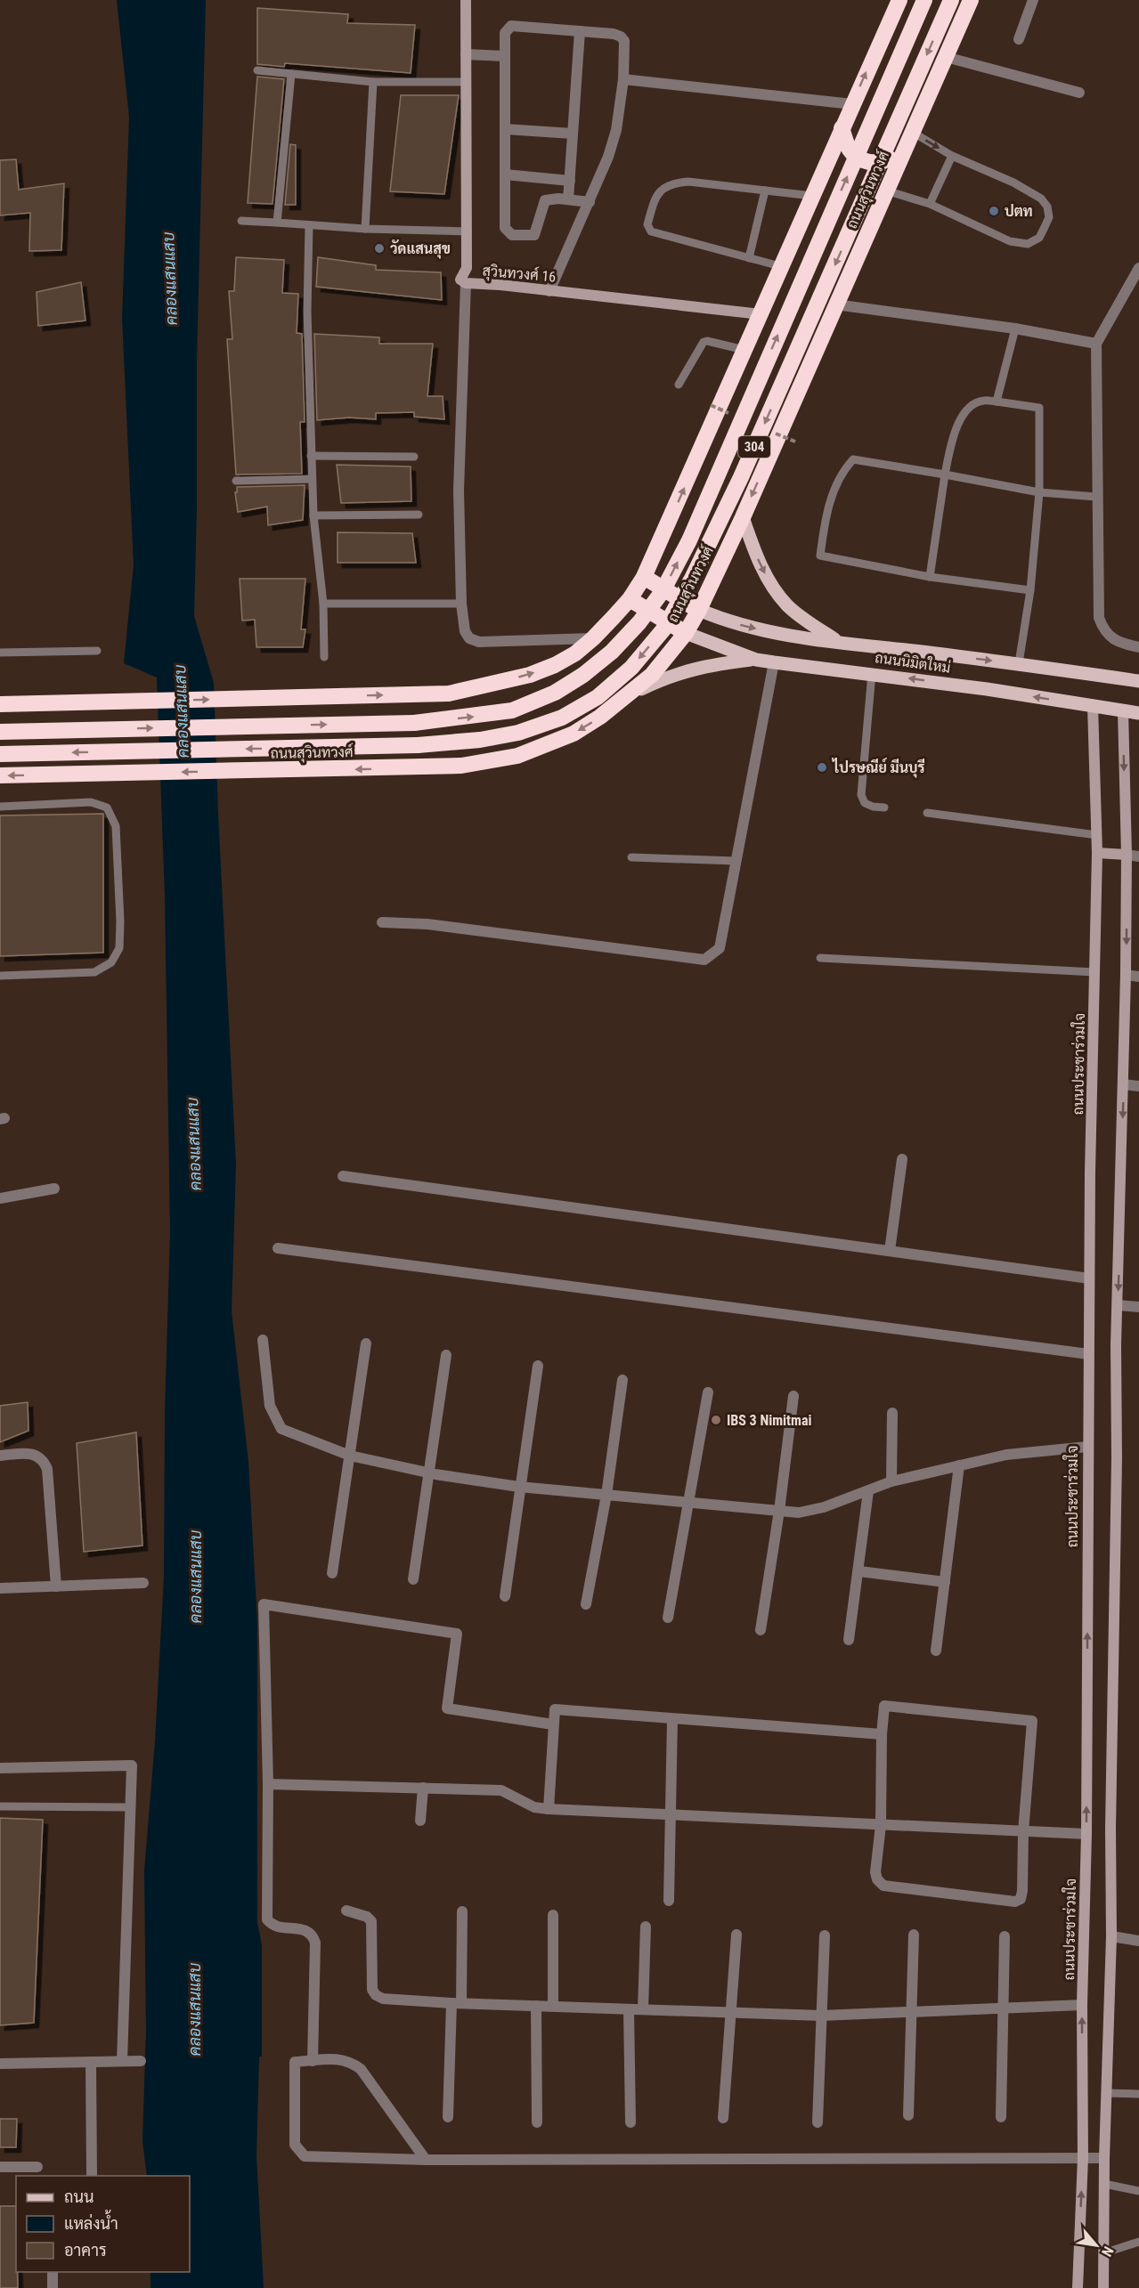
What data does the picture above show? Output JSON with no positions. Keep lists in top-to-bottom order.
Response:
{
  "streets": {
    "highway": ["ถนนสุวินทวงศ์", "304"],
    "main road": ["สุวินทวงศ์ 16", "ถนนนิมิตใหม่", "ถนนประชาร่วมใจ"]
  },
  "crossings": [
    ["ถนนสุวินทวงศ์", "ถนนนิมิตใหม่"],
    ["ถนนนิมิตใหม่", "ถนนประชาร่วมใจ"]
  ],
  "water": ["คลองแสนแสบ"],
  "places": [
    "ปตท",
    "วัดแสนสุข",
    "ไปรษณีย์ มีนบุรี",
    "IBS 3 Nimitmai"
  ],
  "legend": ["ถนน", "แหล่งน้ำ", "อาคาร"],
  "north": "bottom right"
}
